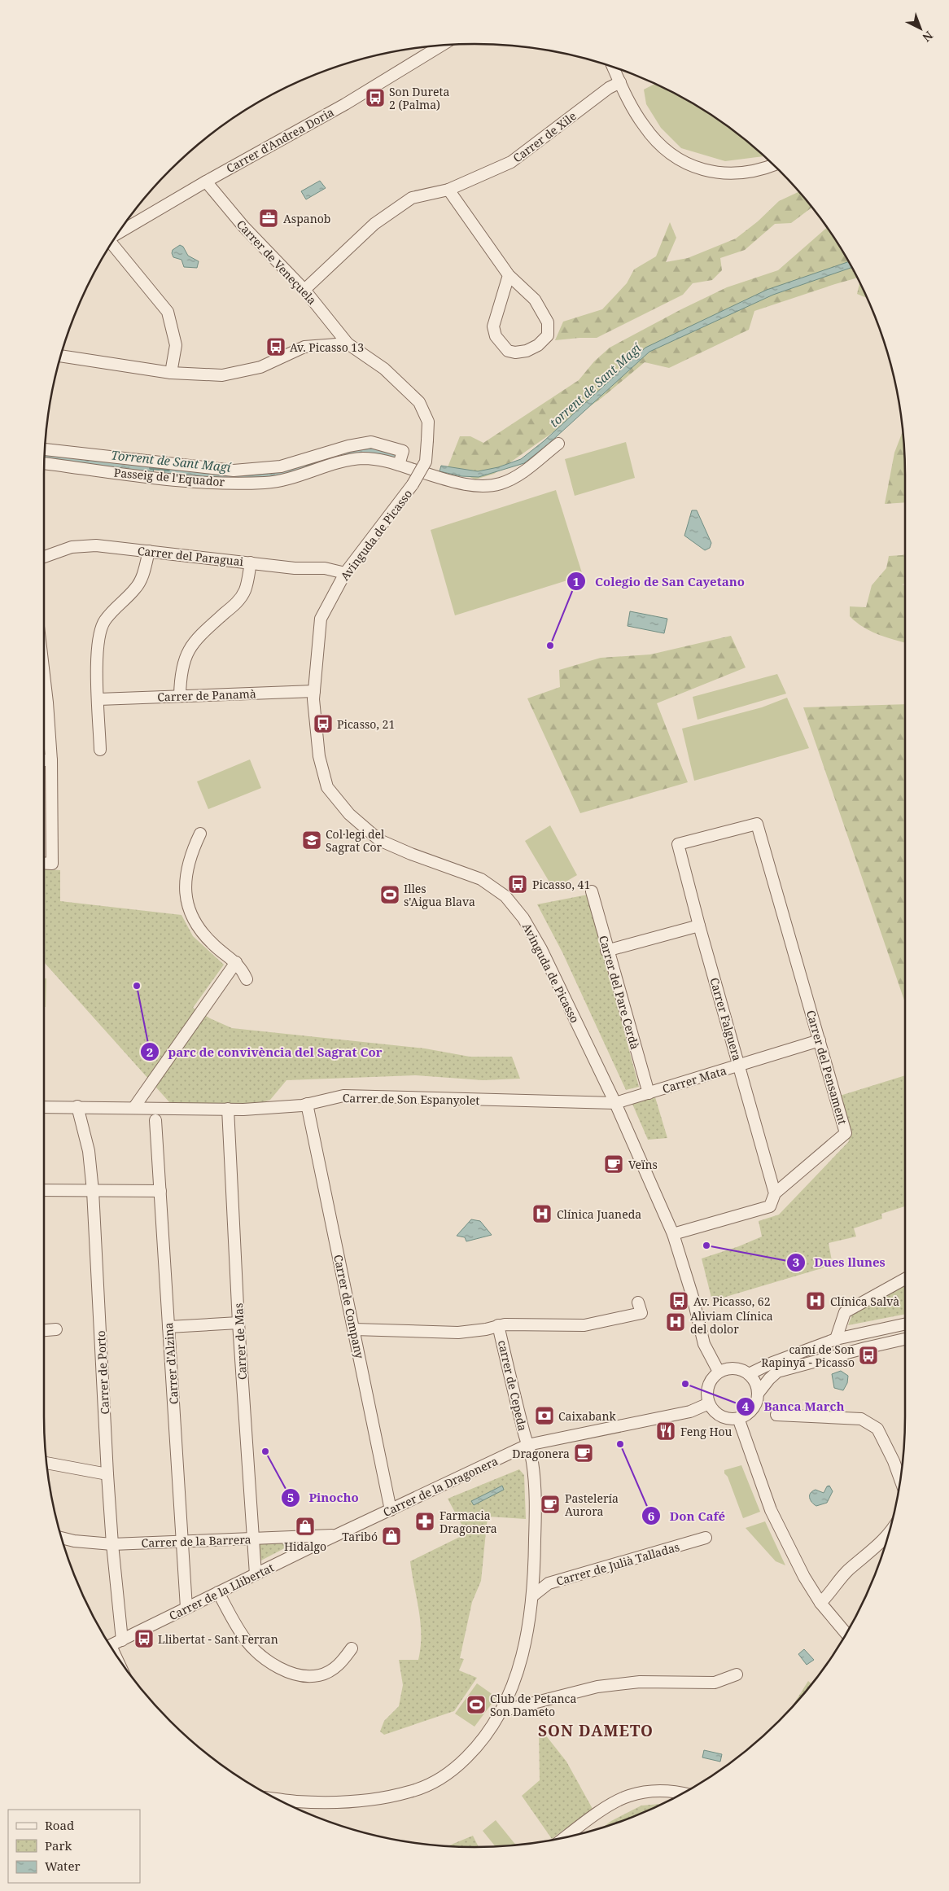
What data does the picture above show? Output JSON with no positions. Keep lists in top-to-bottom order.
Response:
{
  "streets": {
    "street": [
      "Carrer de Xile",
      "Carrer d'Andrea Doria",
      "Carrer de Veneçuela",
      "Passeig de l'Equador",
      "Avinguda de Picasso",
      "Carrer del Paraguai",
      "Carrer de Panamà",
      "Carrer del Pare Cerdà",
      "Carrer Falguera",
      "Carrer del Pensament",
      "Carrer Mata",
      "Carrer de Son Espanyolet",
      "Carrer de Company",
      "Carrer de Mas",
      "Carrer d'Alzina",
      "Carrer de Porto",
      "carrer de Cepeda",
      "Carrer de la Dragonera",
      "Carrer de la Barrera",
      "Carrer de Julià Talladas",
      "Carrer de la Llibertat"
    ]
  },
  "crossings": [
    ["Carrer de Xile", "Carrer de Veneçuela"],
    ["Carrer d'Andrea Doria", "Carrer de Veneçuela"],
    ["Carrer de Veneçuela", "Avinguda de Picasso"],
    ["Avinguda de Picasso", "Carrer del Paraguai"],
    ["Avinguda de Picasso", "Carrer de Panamà"],
    ["Avinguda de Picasso", "Carrer del Pensament"],
    ["Avinguda de Picasso", "Carrer Mata"],
    ["Avinguda de Picasso", "Carrer de Son Espanyolet"],
    ["Avinguda de Picasso", "Carrer de la Dragonera"],
    ["Carrer del Pare Cerdà", "Carrer Mata"],
    ["Carrer Falguera", "Carrer del Pensament"],
    ["Carrer Falguera", "Carrer Mata"],
    ["Carrer del Pensament", "Carrer Mata"],
    ["Carrer Mata", "Carrer de Son Espanyolet"],
    ["Carrer de Son Espanyolet", "Carrer de Company"],
    ["Carrer de Son Espanyolet", "Carrer de Mas"],
    ["Carrer de Son Espanyolet", "Carrer de Porto"],
    ["Carrer de Company", "Carrer de la Dragonera"],
    ["Carrer de Mas", "Carrer de la Barrera"],
    ["Carrer de Mas", "Carrer de la Llibertat"],
    ["Carrer d'Alzina", "Carrer de la Barrera"],
    ["Carrer d'Alzina", "Carrer de la Llibertat"],
    ["Carrer de Porto", "Carrer de la Barrera"],
    ["Carrer de Porto", "Carrer de la Llibertat"],
    ["carrer de Cepeda", "Carrer de la Dragonera"],
    ["carrer de Cepeda", "Carrer de Julià Talladas"],
    ["Carrer de la Dragonera", "Carrer de la Barrera"],
    ["Carrer de la Dragonera", "Carrer de la Llibertat"],
    ["Carrer de la Barrera", "Carrer de la Llibertat"]
  ],
  "districts": ["SON DAMETO"],
  "water": ["torrent de Sant Magí", "Torrent de Sant Magí"],
  "places": {
    "bus stop": [
      "Son Dureta 2 (Palma)",
      "Av. Picasso 13",
      "Picasso, 21",
      "Picasso, 41",
      "Av. Picasso, 62",
      "camí de Son Rapinya - Picasso",
      "Llibertat - Sant Ferran"
    ],
    "office": ["Aspanob"],
    "other": [
      "Colegio de San Cayetano",
      "parc de convivència del Sagrat Cor",
      "Dues llunes",
      "Banca March",
      "Don Café",
      "Pinocho"
    ],
    "school or university": ["Col·legi del Sagrat Cor"],
    "sports": ["Illes s'Aigua Blava", "Club de Petanca Son Dameto"],
    "cafe": ["Veïns", "Dragonera", "Pastelería Aurora"],
    "hospital": ["Clínica Juaneda", "Clínica Salvà", "Aliviam Clínica del dolor"],
    "bank": ["Caixabank"],
    "restaurant": ["Feng Hou"],
    "pharmacy": ["Farmacia Dragonera"],
    "shop": ["Hidalgo", "Taribó"]
  },
  "legend": ["Road", "Park", "Water"],
  "north": "bottom right"
}
